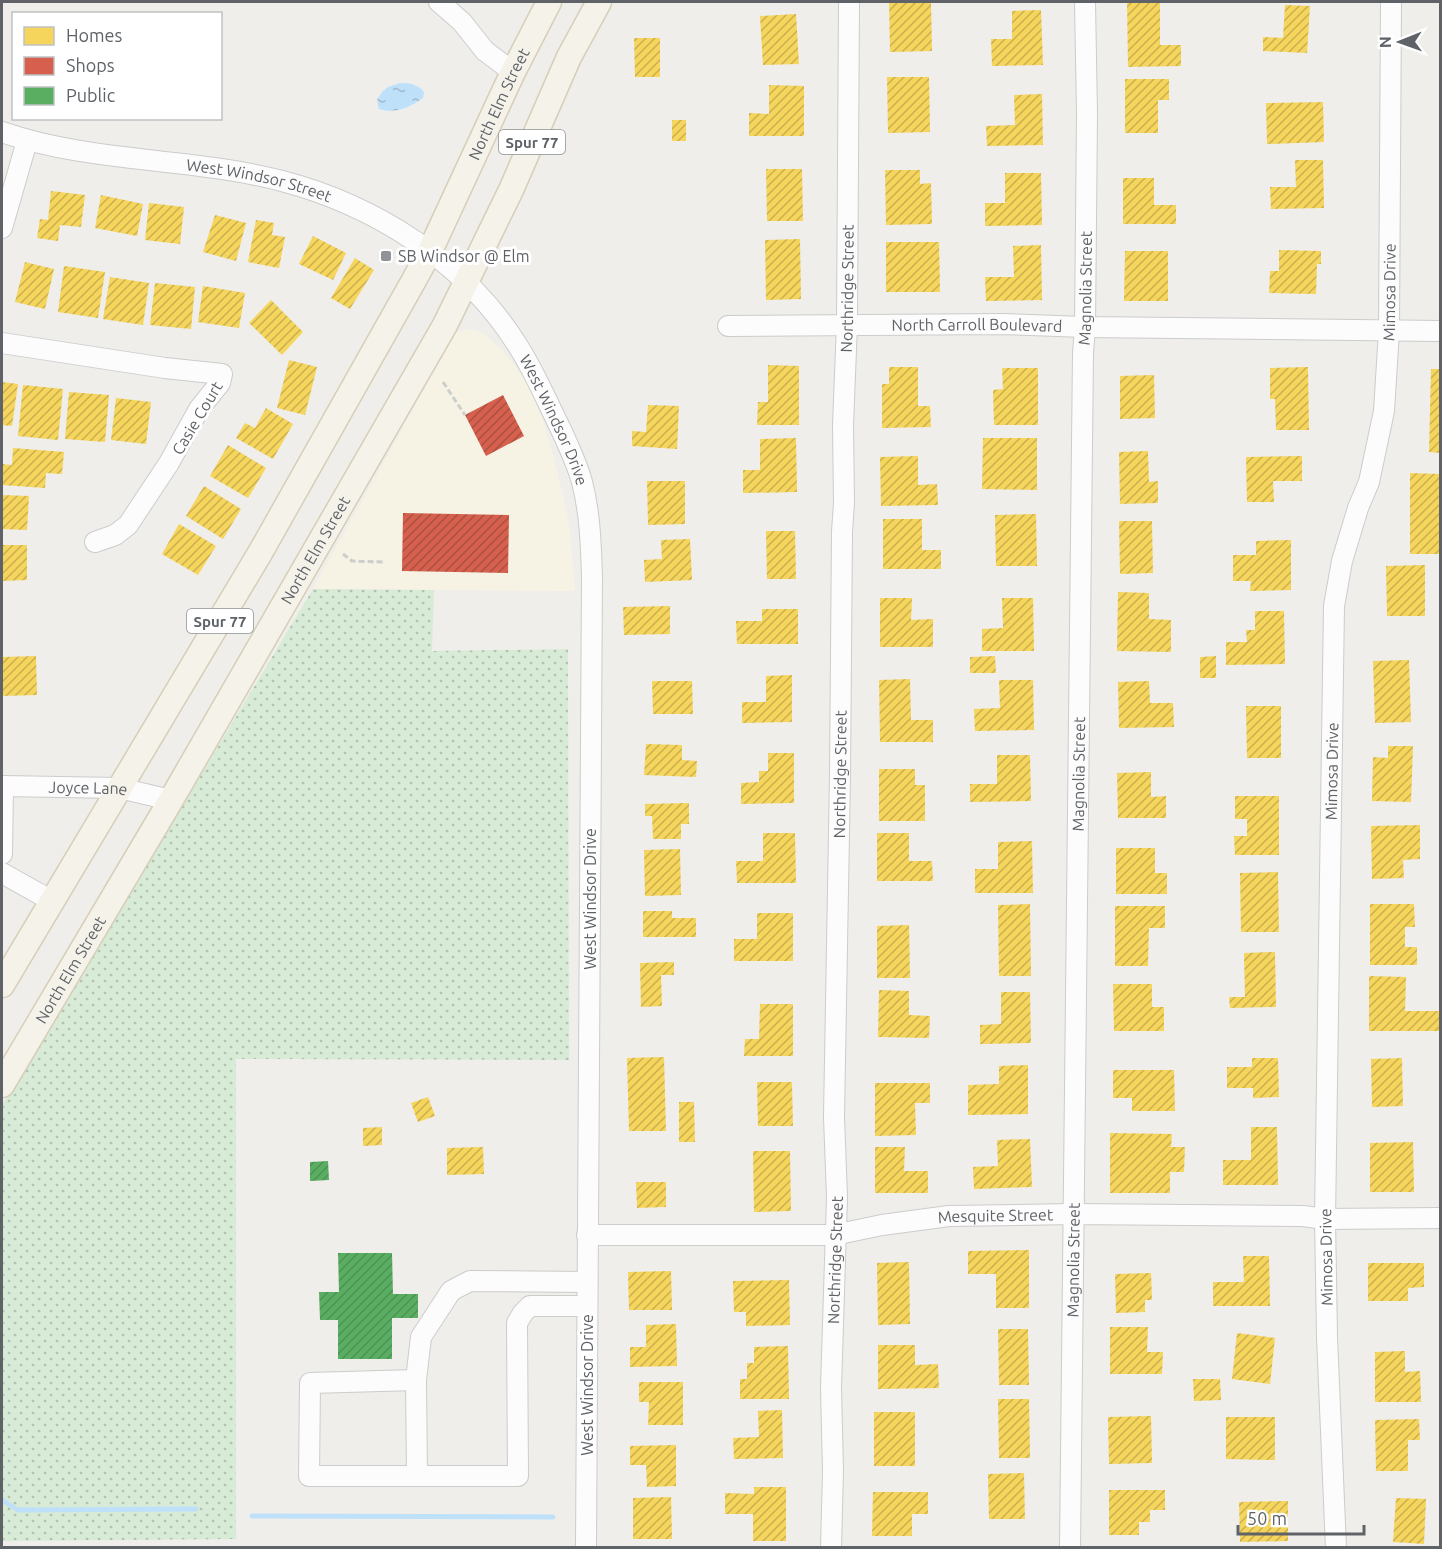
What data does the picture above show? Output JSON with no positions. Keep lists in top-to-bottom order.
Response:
{
  "streets": {
    "main road": ["North Elm Street", "Spur 77"],
    "street": [
      "West Windsor Street",
      "Northridge Street",
      "Magnolia Street",
      "Mimosa Drive",
      "North Carroll Boulevard",
      "Casie Court",
      "West Windsor Drive",
      "Joyce Lane",
      "Mesquite Street"
    ]
  },
  "crossings": [
    ["North Elm Street", "West Windsor Street"],
    ["North Elm Street", "West Windsor Drive"],
    ["North Elm Street", "Joyce Lane"],
    ["West Windsor Street", "West Windsor Drive"],
    ["Northridge Street", "North Carroll Boulevard"],
    ["Northridge Street", "Mesquite Street"],
    ["Magnolia Street", "North Carroll Boulevard"],
    ["Magnolia Street", "Mesquite Street"],
    ["Mimosa Drive", "North Carroll Boulevard"],
    ["Mimosa Drive", "Mesquite Street"],
    ["West Windsor Drive", "Mesquite Street"]
  ],
  "places": {
    "transit": ["SB Windsor @ Elm"]
  },
  "legend": ["Homes", "Shops", "Public"],
  "scale_bar": "50 m",
  "north": "left"
}
